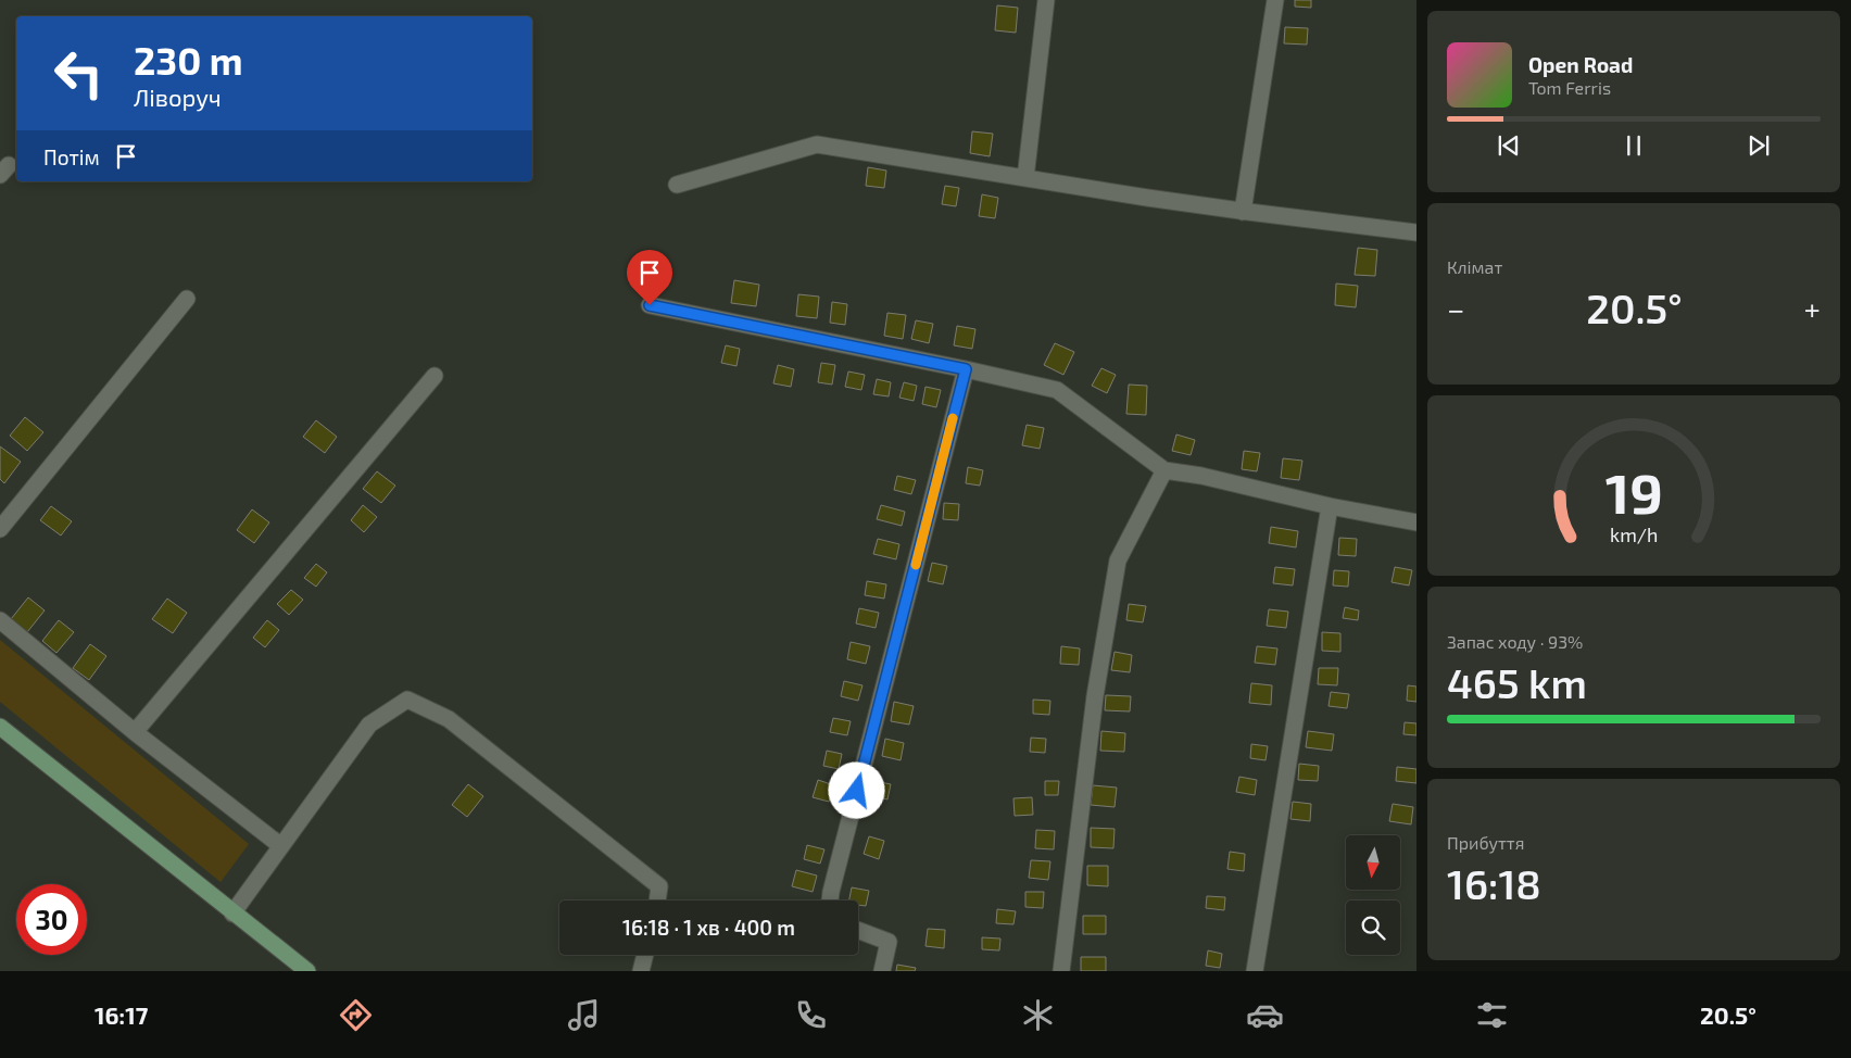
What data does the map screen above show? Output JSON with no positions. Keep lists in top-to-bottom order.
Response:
{
  "north": "bottom",
  "page": {
    "turn": ["230 m", "Ліворуч"],
    "song": ["Open Road", "Tom Ferris"],
    "then": "Потім",
    "tile": [
      "Клімат",
      ["Запас ходу · 93%", "465 km"],
      ["Прибуття", "16:18"]
    ],
    "heat": ["−", "20.5°", "+"],
    "limit": "30",
    "trip": "16:18 · 1 хв · 400 m",
    "tabs": ["16:17", "20.5°"],
    "gauge": ["19", "km/h"]
  }
}
